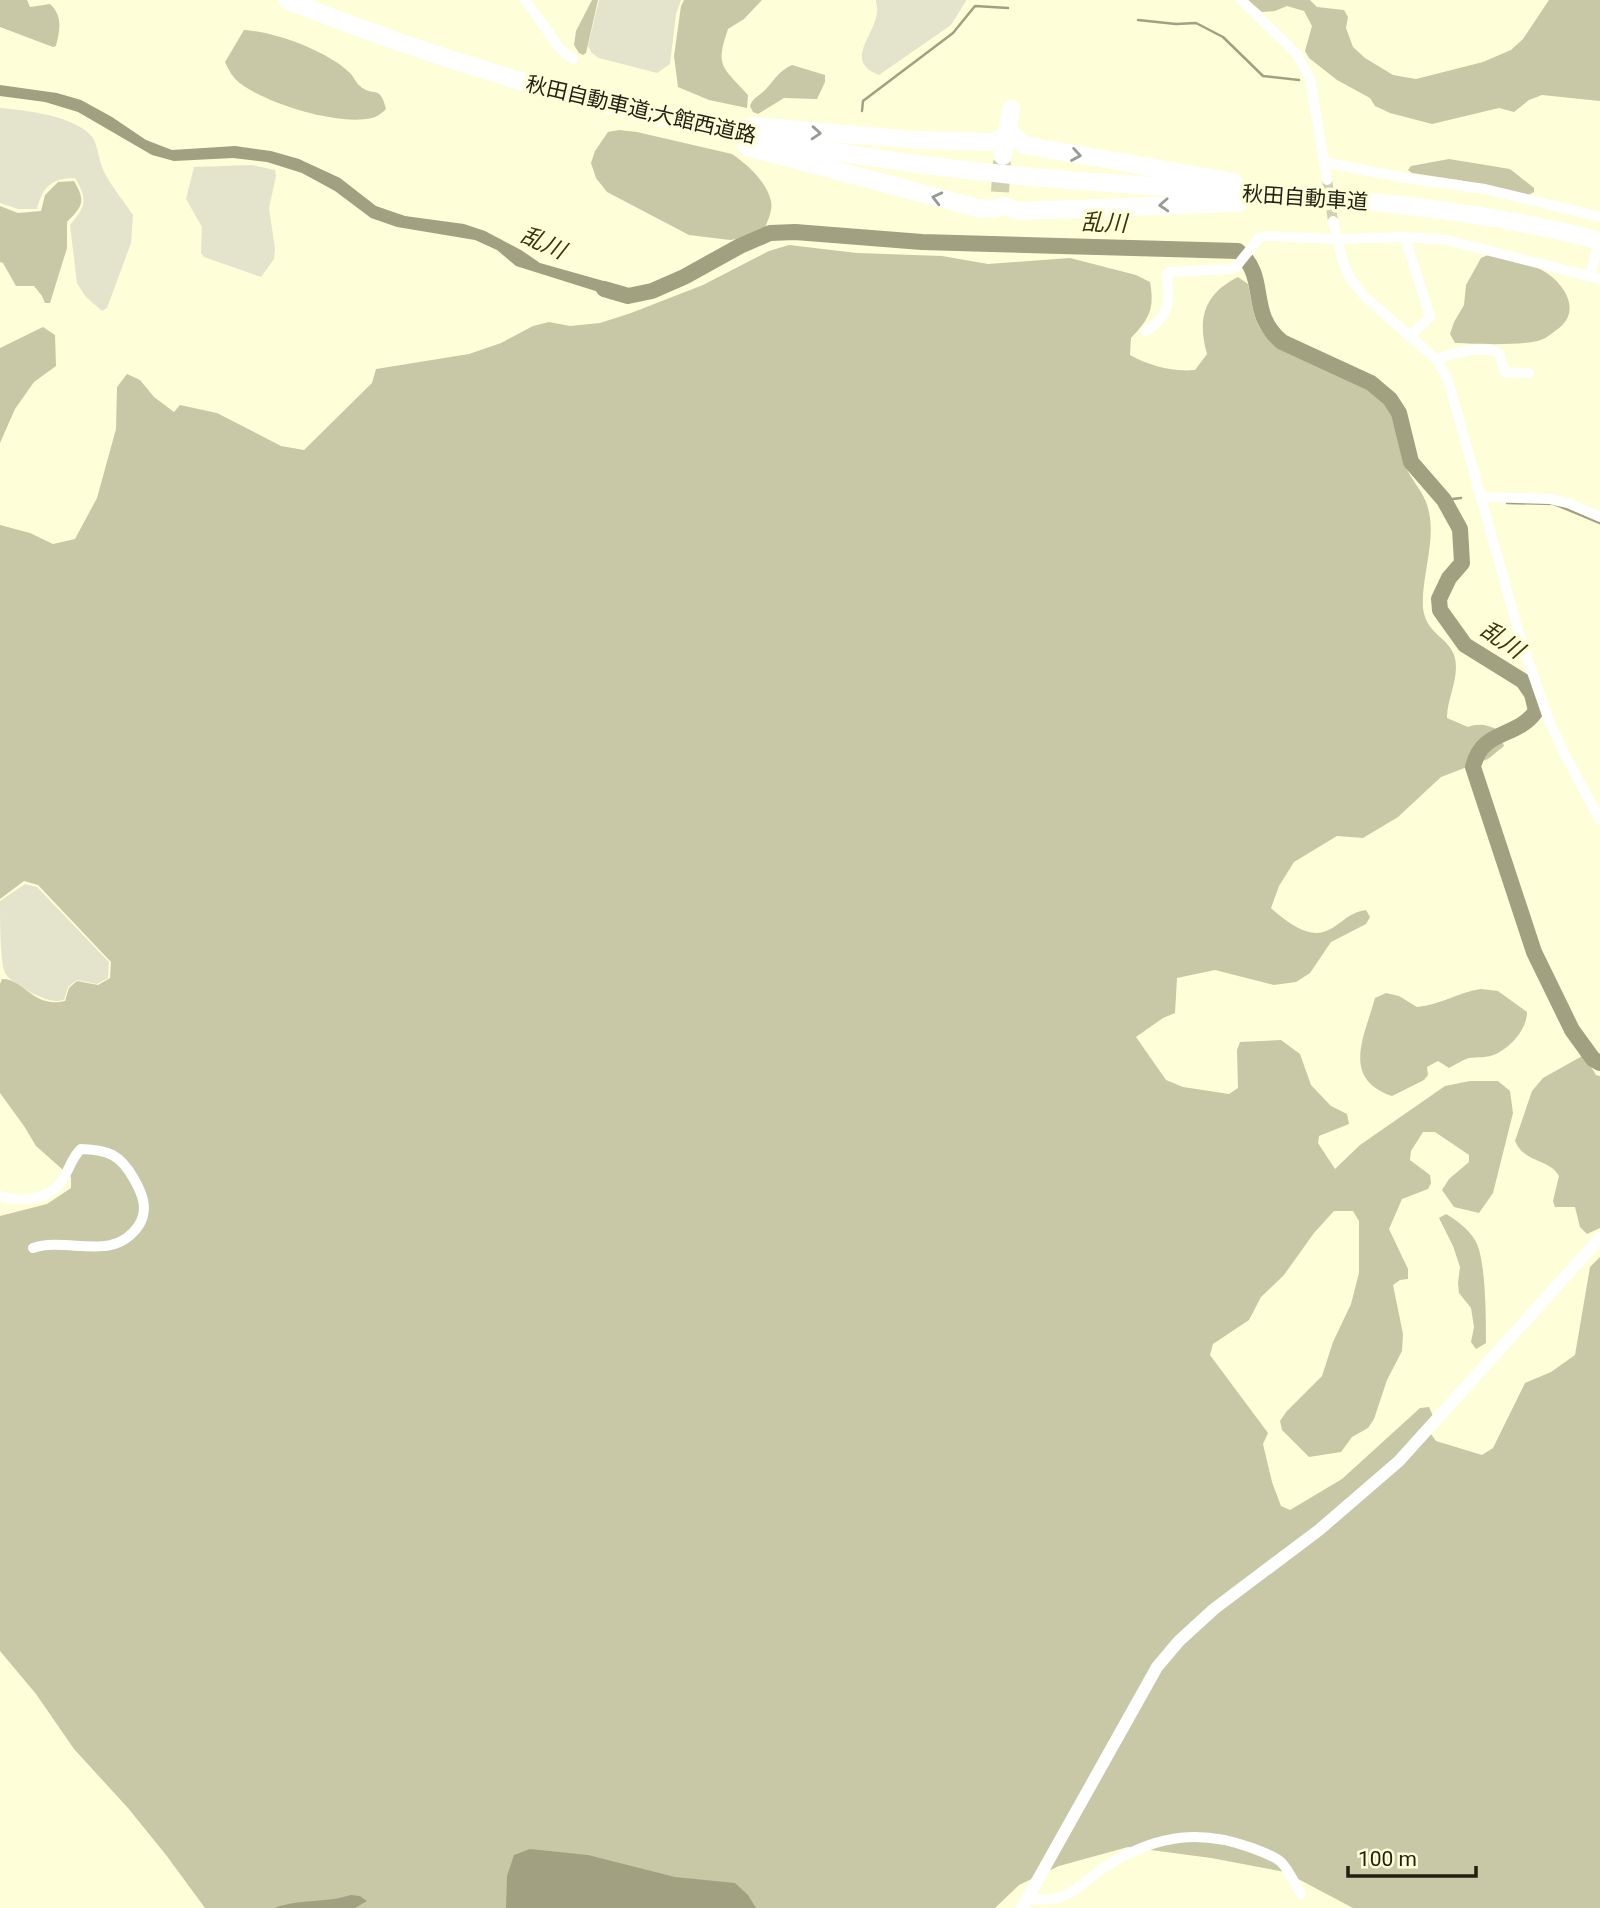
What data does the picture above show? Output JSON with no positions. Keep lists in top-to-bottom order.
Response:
{
  "streets": {
    "highway": ["秋田自動車道;大館西道路", "秋田自動車道"]
  },
  "crossings": [
    ["秋田自動車道;大館西道路", "秋田自動車道"]
  ],
  "water": ["乱川"],
  "scale_bar": "100 m"
}
